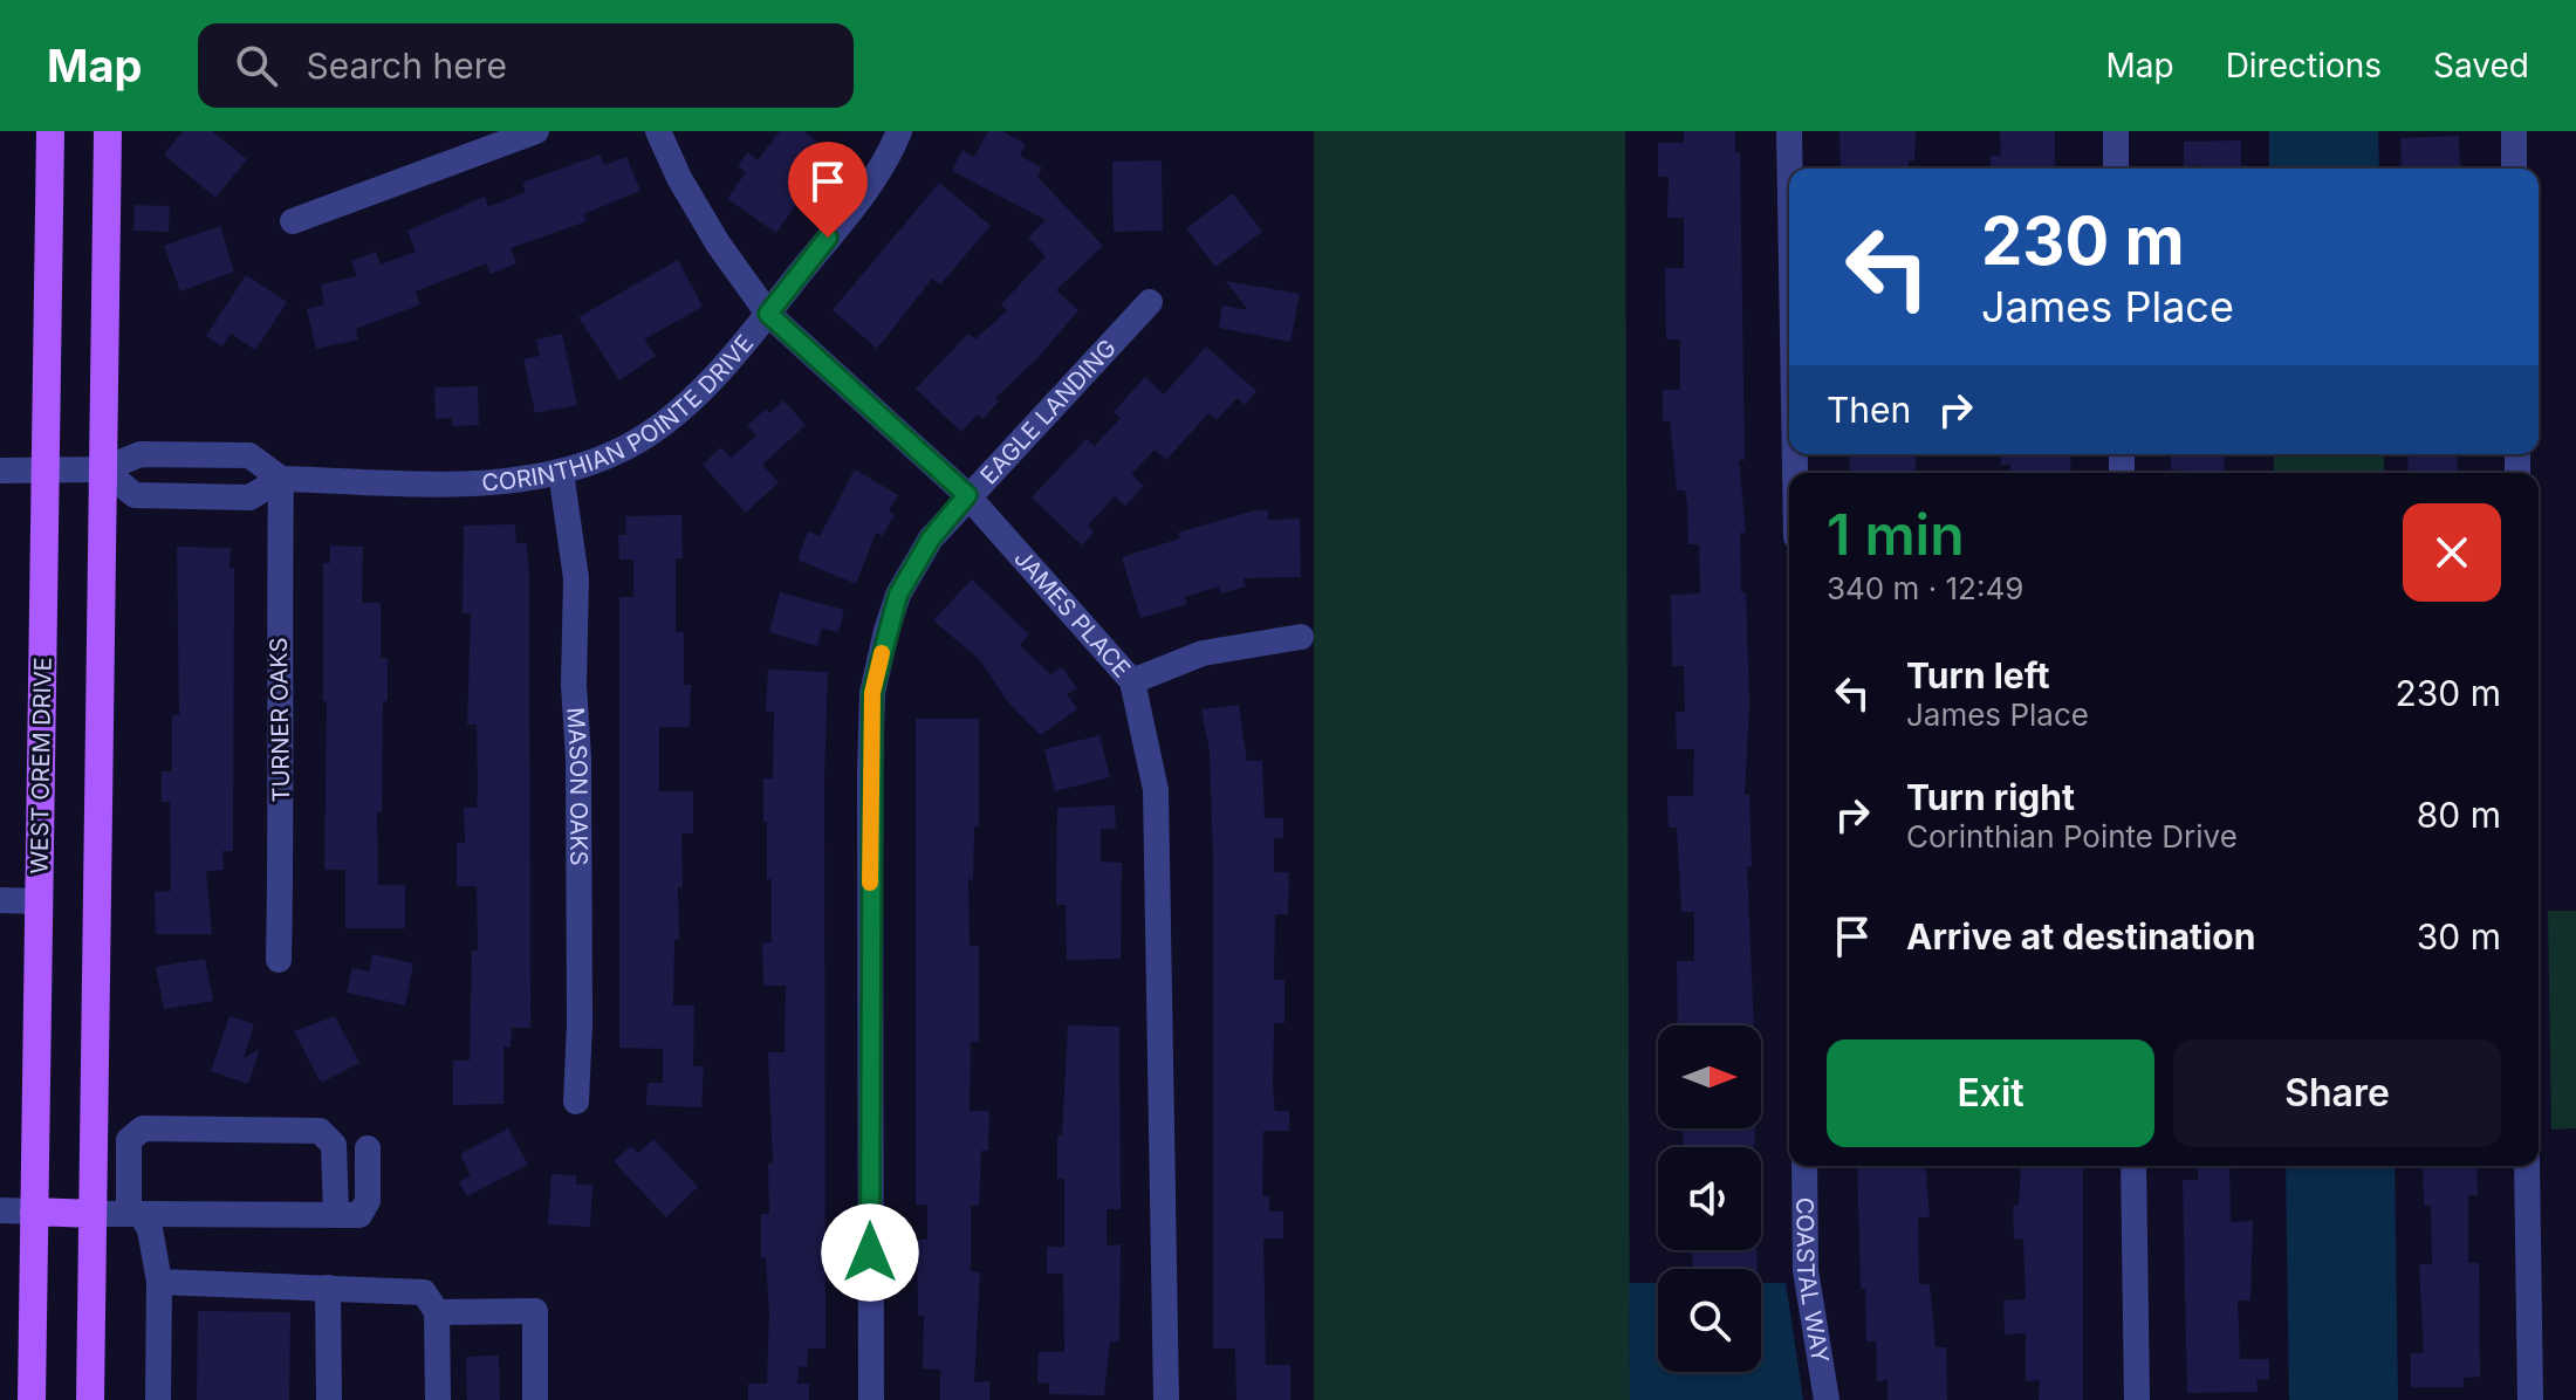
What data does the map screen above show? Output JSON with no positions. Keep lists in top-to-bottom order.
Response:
{
  "streets": {
    "main road": ["WEST OREM DRIVE"],
    "street": [
      "CORINTHIAN POINTE DRIVE",
      "EAGLE LANDING",
      "JAMES PLACE",
      "TURNER OAKS",
      "MASON OAKS",
      "COASTAL WAY"
    ]
  },
  "crossings": [
    ["CORINTHIAN POINTE DRIVE", "JAMES PLACE"],
    ["CORINTHIAN POINTE DRIVE", "TURNER OAKS"],
    ["CORINTHIAN POINTE DRIVE", "WEST OREM DRIVE"],
    ["CORINTHIAN POINTE DRIVE", "MASON OAKS"],
    ["EAGLE LANDING", "JAMES PLACE"]
  ],
  "north": "right",
  "page": {
    "header": "Map",
    "search": "Search here",
    "nav": ["Map", "Directions", "Saved"],
    "turn": ["230 m", "James Place"],
    "then": "Then",
    "heading": ["1 min", "340 m · 12:49"],
    "list": [
      {
        "name": "Turn left",
        "note": "James Place",
        "value": "230 m"
      },
      {
        "name": "Turn right",
        "note": "Corinthian Pointe Drive",
        "value": "80 m"
      },
      {
        "name": "Arrive at destination",
        "value": "30 m"
      }
    ],
    "buttons": ["Exit", "Share"]
  }
}
